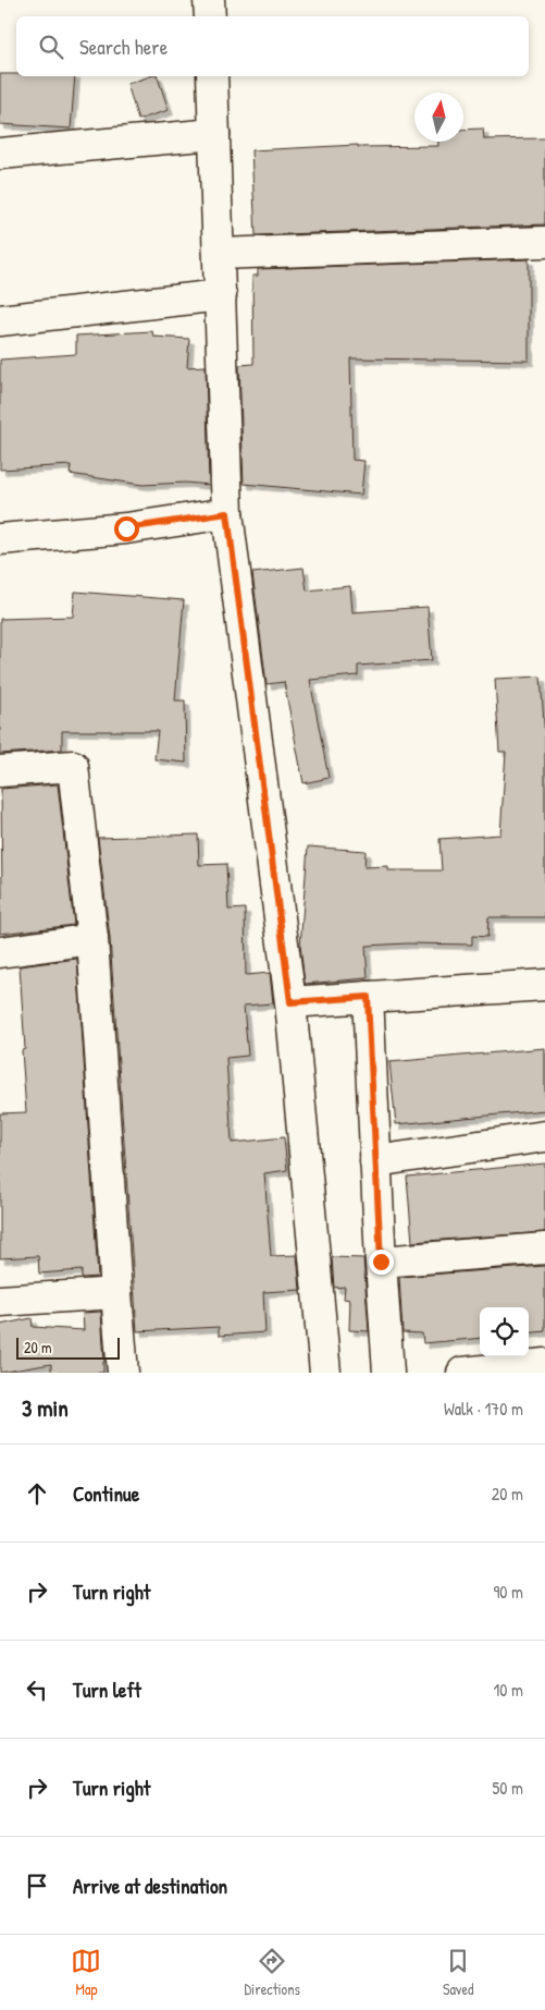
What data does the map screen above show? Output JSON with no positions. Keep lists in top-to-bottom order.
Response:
{
  "scale_bar": "20 m",
  "north": "top",
  "page": {
    "search": "Search here",
    "scale": "20 m",
    "heading": ["3 min", "Walk · 170 m"],
    "list": [
      ["Continue", "20 m"],
      ["Turn right", "90 m"],
      ["Turn left", "10 m"],
      ["Turn right", "50 m"],
      "Arrive at destination"
    ],
    "nav": ["Map", "Directions", "Saved"]
  }
}
